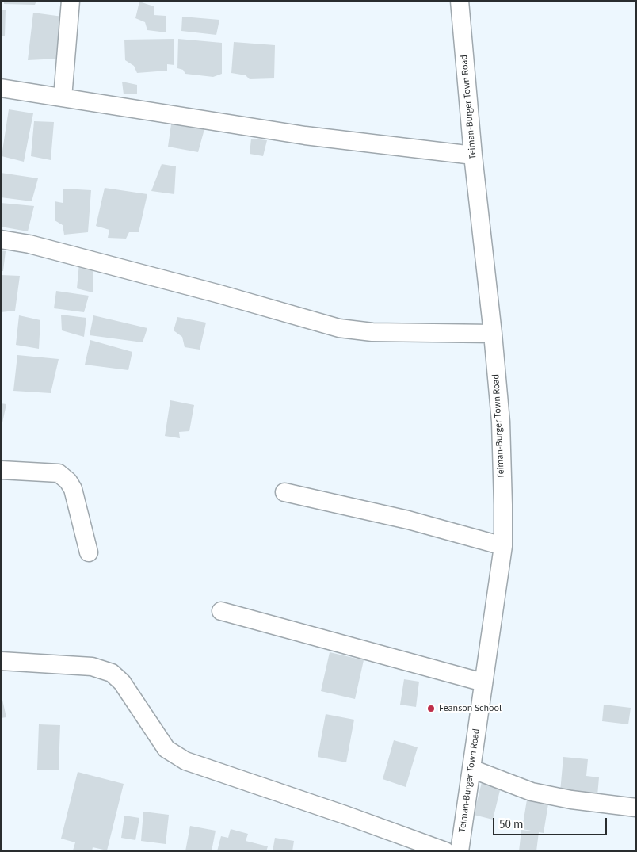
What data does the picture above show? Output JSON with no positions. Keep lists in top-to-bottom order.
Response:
{
  "streets": {
    "street": ["Teiman-Burger Town Road"]
  },
  "places": ["Feanson School"],
  "scale_bar": "50 m"
}
